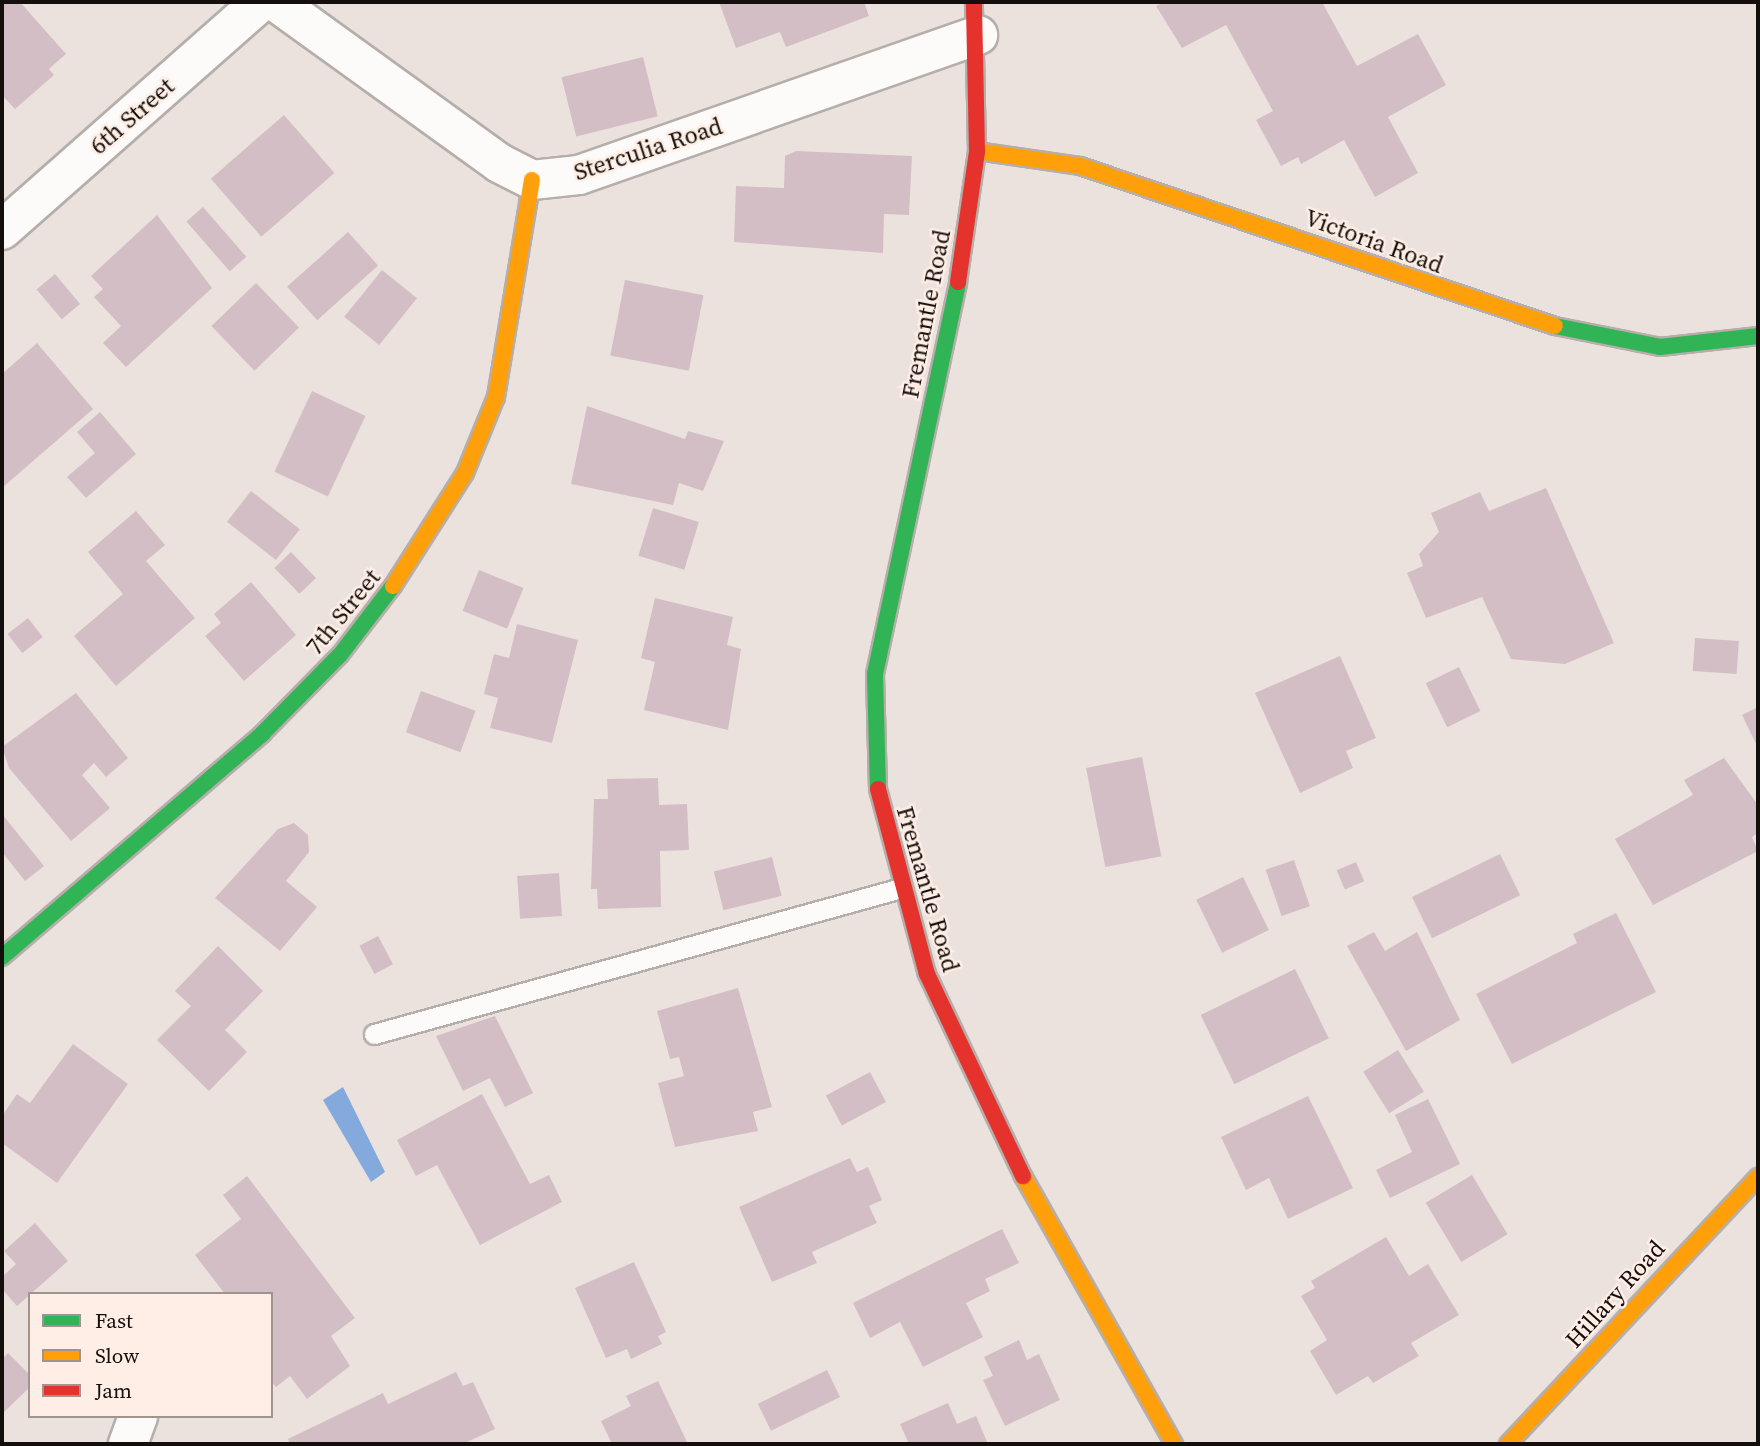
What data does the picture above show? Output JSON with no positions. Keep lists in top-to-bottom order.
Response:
{
  "streets": {
    "street": [
      "6th Street",
      "Sterculia Road",
      "Victoria Road",
      "Fremantle Road",
      "7th Street",
      "Hillary Road"
    ]
  },
  "crossings": [
    ["Sterculia Road", "Fremantle Road"],
    ["Sterculia Road", "7th Street"],
    ["Victoria Road", "Fremantle Road"]
  ],
  "legend": ["Fast", "Slow", "Jam"]
}
